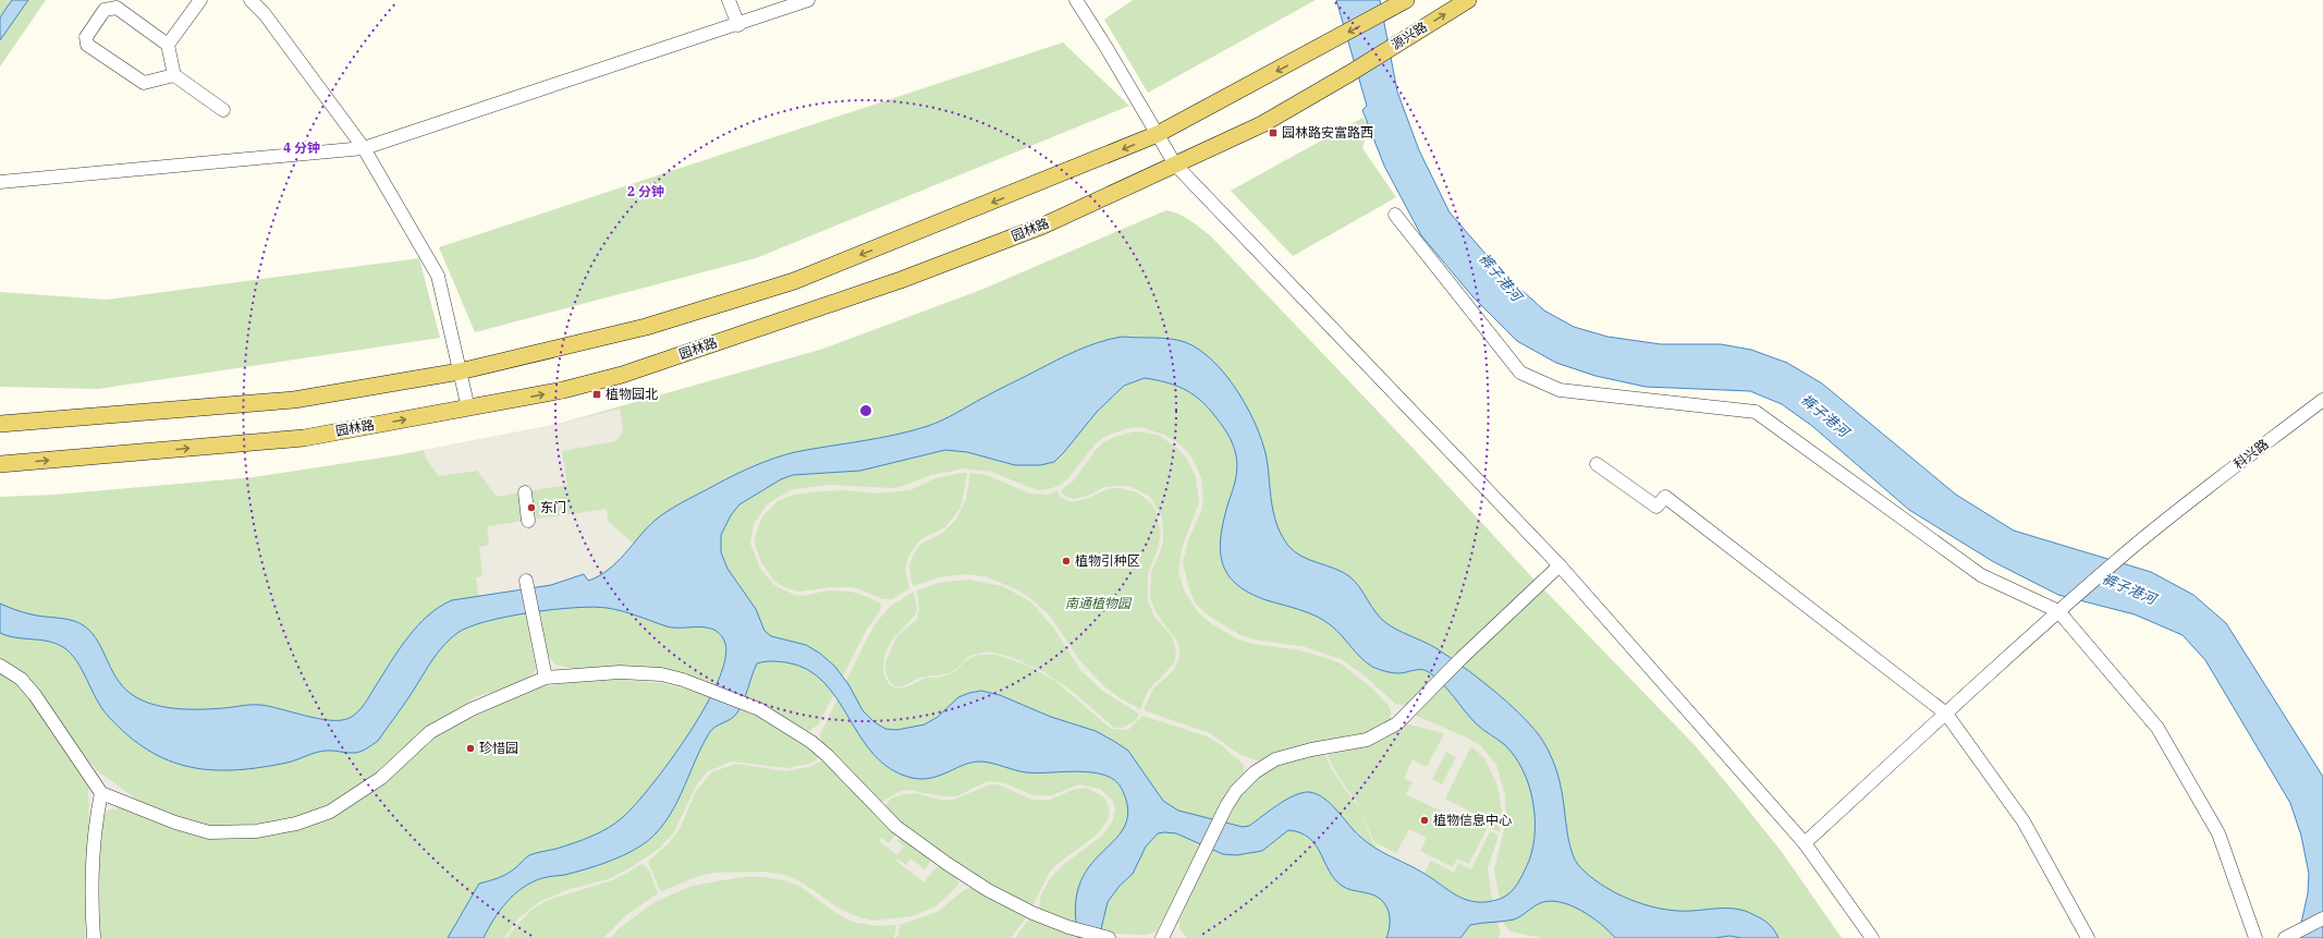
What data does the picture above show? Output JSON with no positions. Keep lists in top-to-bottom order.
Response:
{
  "streets": {
    "main road": ["源兴路", "园林路"],
    "street": ["科兴路"]
  },
  "crossings": [
    ["源兴路", "园林路"]
  ],
  "water": ["裤子港河"],
  "parks": ["南通植物园"],
  "places": {
    "transit": ["园林路安富路西", "植物园北"],
    "other": [
      "东门",
      "植物引种区",
      "珍惜园",
      "植物信息中心"
    ]
  },
  "rings": ["4 分钟", "2 分钟"]
}
